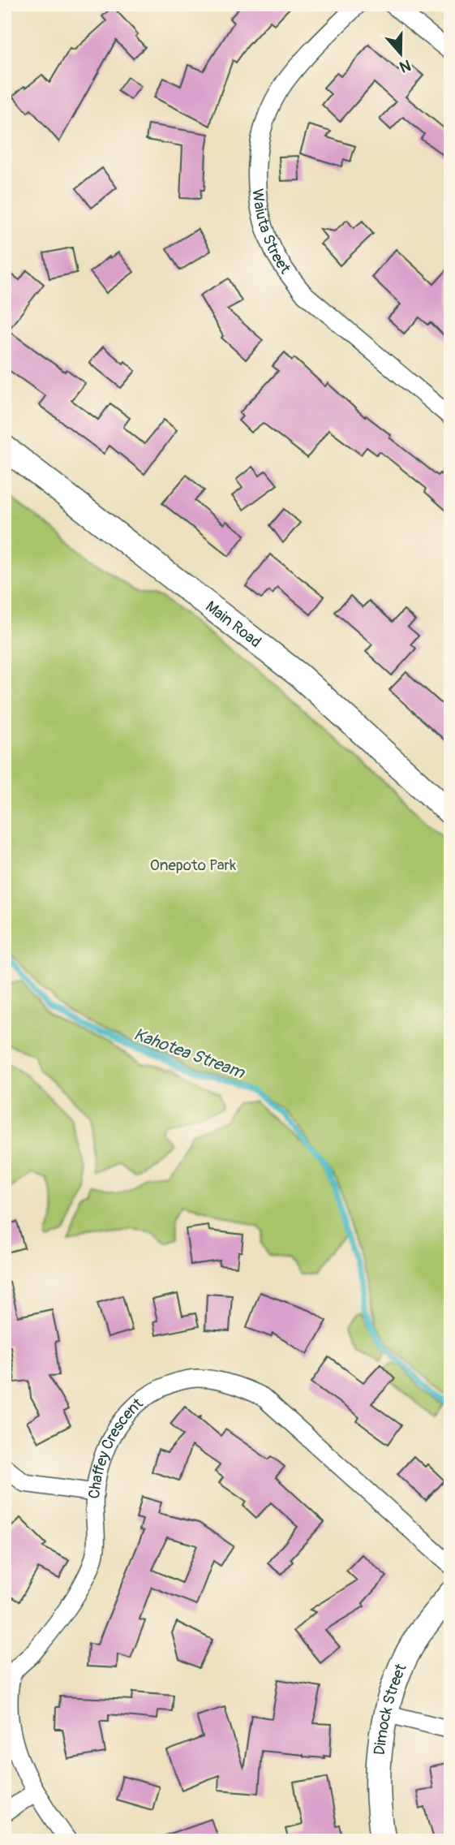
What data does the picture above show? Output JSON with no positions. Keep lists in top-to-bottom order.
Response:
{
  "streets": {
    "main road": ["Main Road", "Dimock Street"],
    "street": ["Waiuta Street", "Chaffey Crescent"]
  },
  "water": ["Kahotea Stream"],
  "parks": ["Onepoto Park"],
  "north": "bottom"
}
